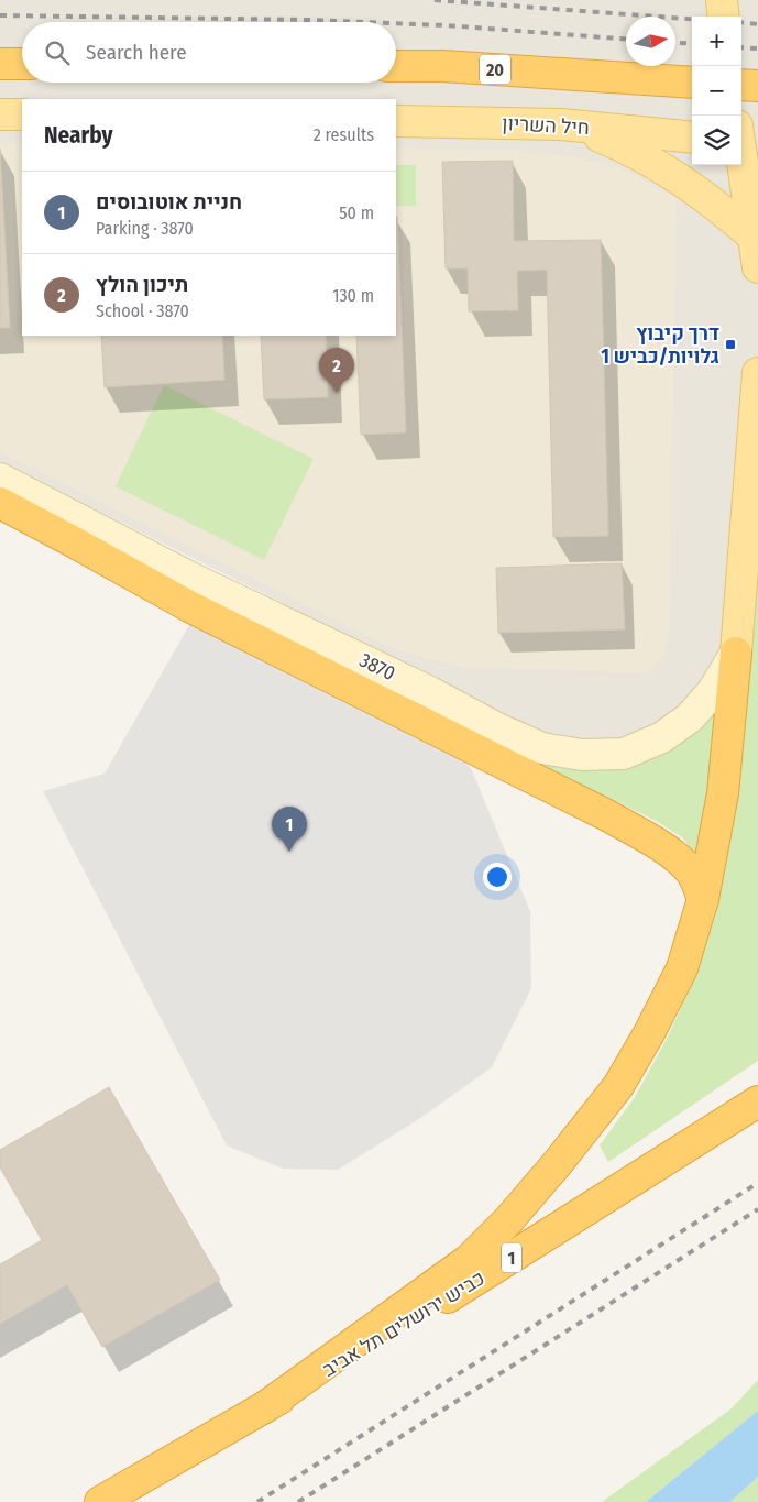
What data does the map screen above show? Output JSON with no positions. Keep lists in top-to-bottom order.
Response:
{
  "streets": {
    "highway": ["20", "1", "כביש ירושלים תל אביב"],
    "main road": ["חיל השריון"],
    "street": ["3870"]
  },
  "places": {
    "transit": ["דרך קיבוץ גלויות/כביש 1"]
  },
  "north": "right",
  "page": {
    "map_buttons": ["+", "−"],
    "search": "Search here",
    "heading": ["Nearby", "2 results"],
    "list": [
      {
        "mark": "1",
        "name": "חניית אוטובוסים",
        "note": "Parking · 3870",
        "value": "50 m"
      },
      {
        "mark": "2",
        "name": "תיכון הולץ",
        "note": "School · 3870",
        "value": "130 m"
      }
    ],
    "pins": ["2", "1"]
  }
}
